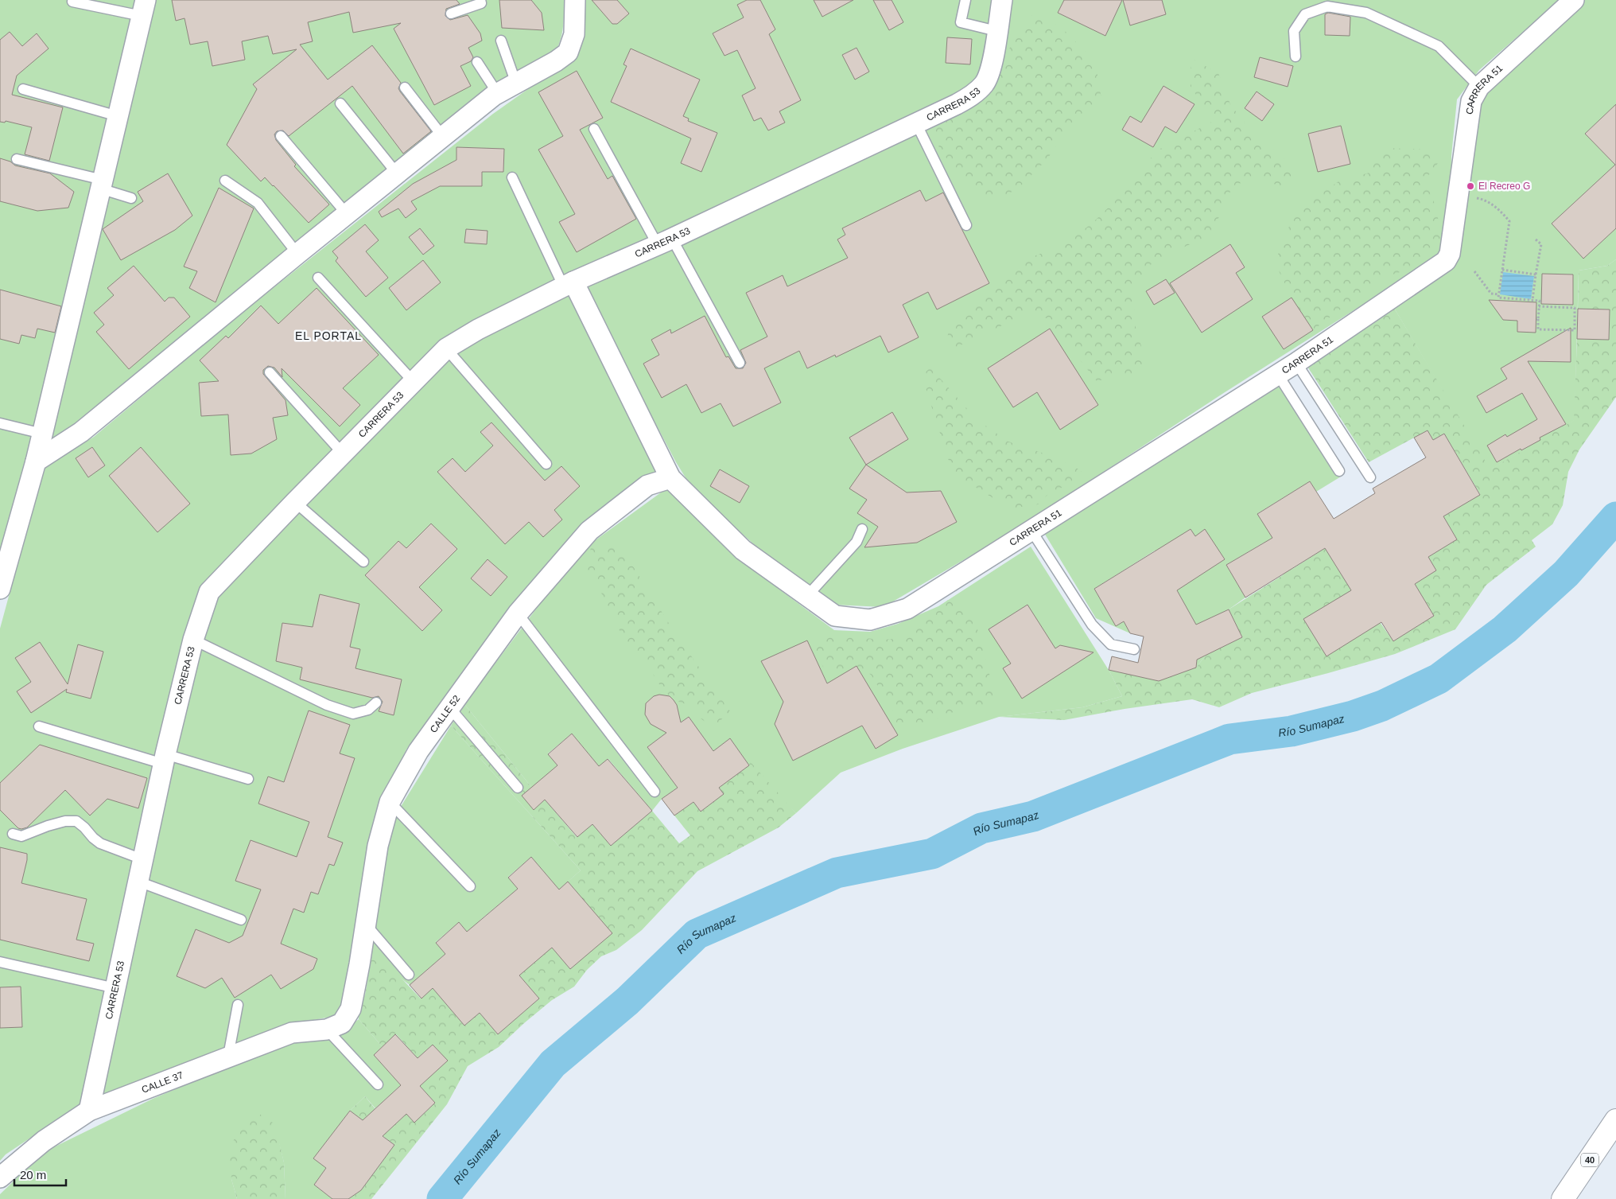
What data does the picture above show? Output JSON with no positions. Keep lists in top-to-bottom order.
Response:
{
  "streets": {
    "highway": ["40"],
    "street": [
      "CARRERA 51",
      "CARRERA 53",
      "CALLE 52",
      "CALLE 37"
    ]
  },
  "crossings": [
    ["CARRERA 51", "CARRERA 53"],
    ["CARRERA 51", "CALLE 52"],
    ["CARRERA 53", "CALLE 37"],
    ["CALLE 52", "CALLE 37"]
  ],
  "districts": ["EL PORTAL"],
  "water": ["Río Sumapaz"],
  "places": ["El Recreo G"],
  "scale_bar": "20 m"
}
